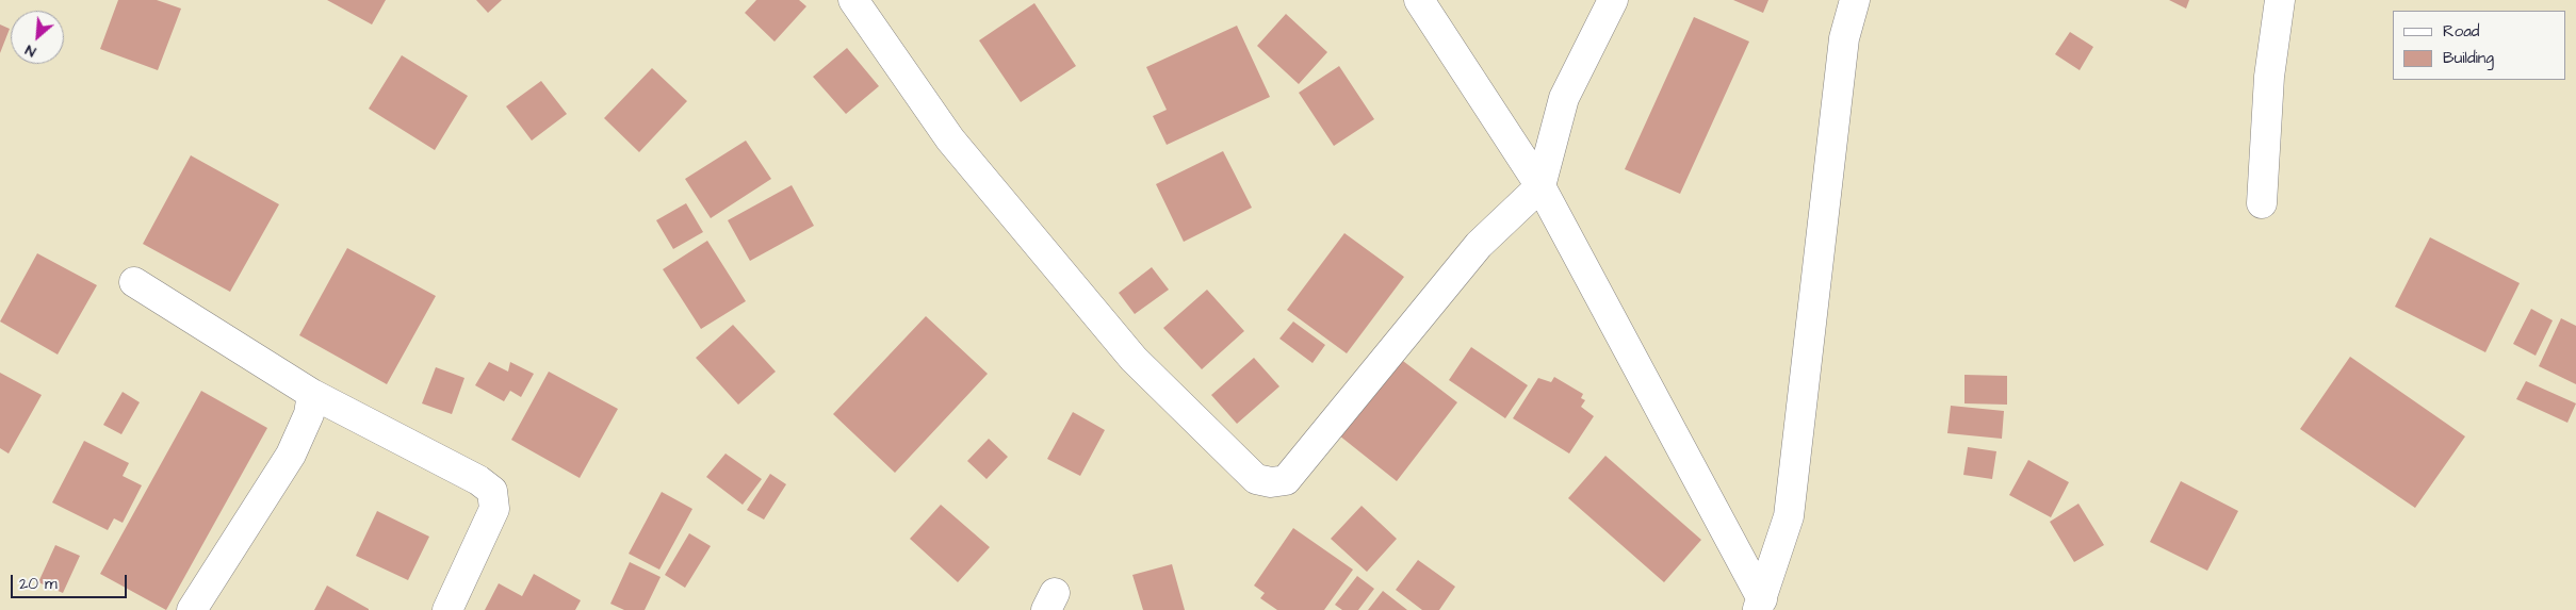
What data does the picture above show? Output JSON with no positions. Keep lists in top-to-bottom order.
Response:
{
  "legend": ["Road", "Building"],
  "scale_bar": "20 m",
  "north": "bottom left"
}
